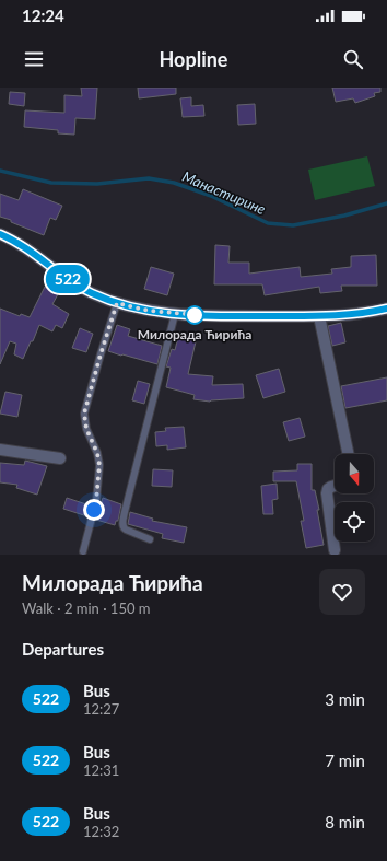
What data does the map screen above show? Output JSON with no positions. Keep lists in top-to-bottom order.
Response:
{
  "water": ["Манастирине"],
  "places": ["Милорада Ћирића"],
  "lines": ["bus line 522"],
  "north": "bottom",
  "page": {
    "status": "12:24",
    "header": "Hopline",
    "on_map": "522",
    "heading": [
      ["Милорада Ћирића", "Walk · 2 min · 150 m"],
      "Departures"
    ],
    "list": [
      {
        "mark": "522",
        "name": "Bus",
        "note": "12:27",
        "value": "3 min"
      },
      {
        "mark": "522",
        "name": "Bus",
        "note": "12:31",
        "value": "7 min"
      },
      {
        "mark": "522",
        "name": "Bus",
        "note": "12:32",
        "value": "8 min"
      }
    ]
  }
}
